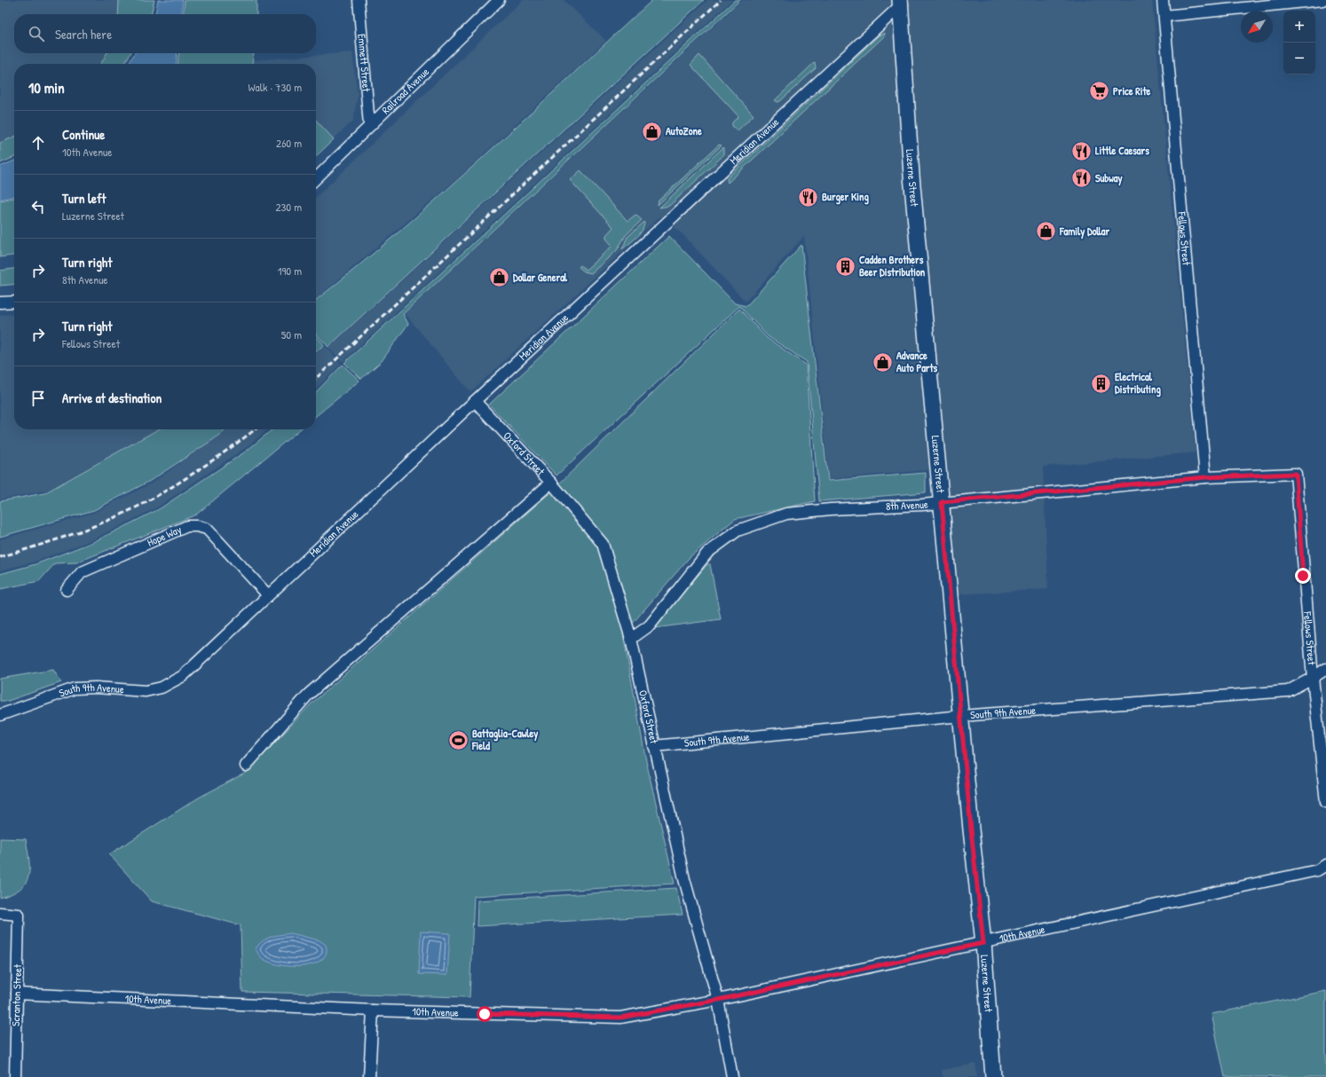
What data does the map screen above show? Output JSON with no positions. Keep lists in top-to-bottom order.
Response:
{
  "streets": {
    "street": [
      "Emmett Street",
      "Railroad Avenue",
      "Meridian Avenue",
      "Luzerne Street",
      "Fellows Street",
      "Oxford Street",
      "8th Avenue",
      "Hope Way",
      "South 9th Avenue",
      "10th Avenue",
      "Scranton Street"
    ]
  },
  "crossings": [
    ["Emmett Street", "Railroad Avenue"],
    ["Meridian Avenue", "Luzerne Street"],
    ["Meridian Avenue", "Oxford Street"],
    ["Meridian Avenue", "Hope Way"],
    ["Meridian Avenue", "South 9th Avenue"],
    ["Luzerne Street", "8th Avenue"],
    ["Luzerne Street", "South 9th Avenue"],
    ["Luzerne Street", "10th Avenue"],
    ["Fellows Street", "8th Avenue"],
    ["Fellows Street", "South 9th Avenue"],
    ["Oxford Street", "8th Avenue"],
    ["Oxford Street", "South 9th Avenue"],
    ["Oxford Street", "10th Avenue"],
    ["10th Avenue", "Scranton Street"]
  ],
  "places": {
    "supermarket": ["Price Rite"],
    "shop": [
      "AutoZone",
      "Family Dollar",
      "Dollar General",
      "Advance Auto Parts"
    ],
    "restaurant": ["Little Caesars", "Subway", "Burger King"],
    "building": ["Cadden Brothers Beer Distribution", "Electrical Distributing"],
    "sports": ["Battaglia-Cawley Field"]
  },
  "north": "bottom left",
  "page": {
    "map_buttons": ["+", "−"],
    "search": "Search here",
    "heading": ["10 min", "Walk · 730 m"],
    "list": [
      ["Continue", "10th Avenue", "260 m"],
      ["Turn left", "Luzerne Street", "230 m"],
      ["Turn right", "8th Avenue", "190 m"],
      ["Turn right", "Fellows Street", "50 m"],
      "Arrive at destination"
    ]
  }
}
